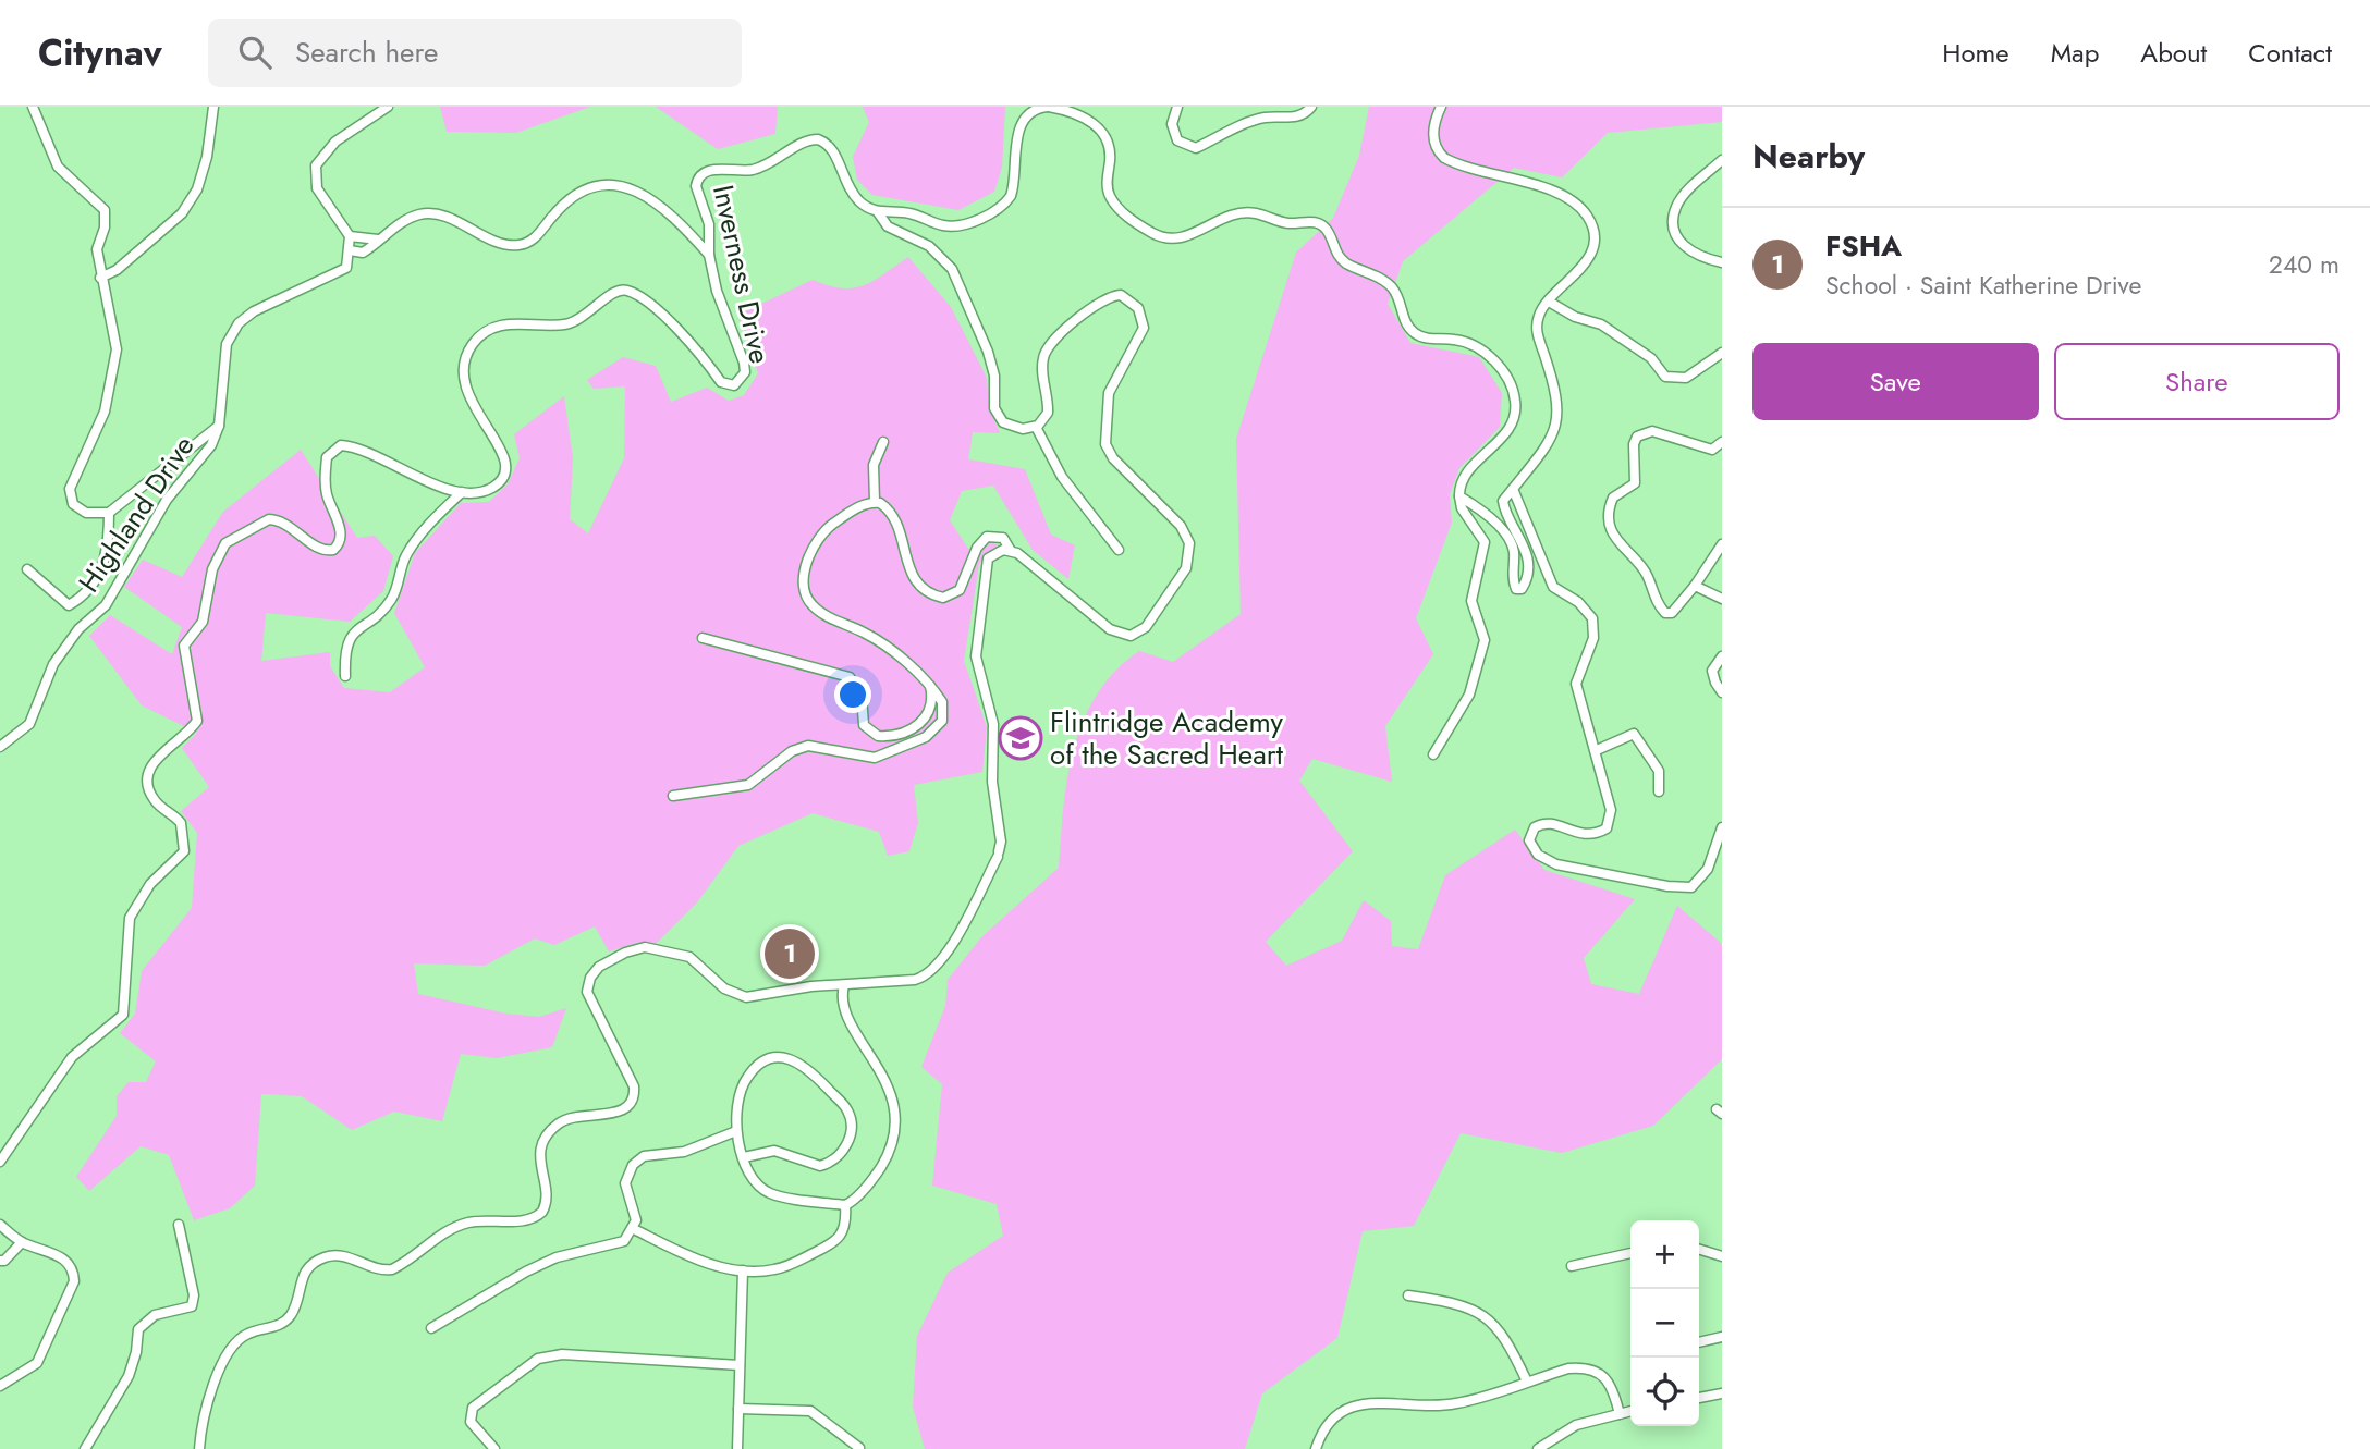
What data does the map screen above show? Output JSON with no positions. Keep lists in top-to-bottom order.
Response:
{
  "streets": {
    "street": ["Inverness Drive", "Highland Drive"]
  },
  "places": {
    "school or university": ["Flintridge Academy of the Sacred Heart"]
  },
  "page": {
    "header": "Citynav",
    "search": "Search here",
    "nav": [
      "Home",
      "Map",
      "About",
      "Contact"
    ],
    "heading": "Nearby",
    "list": [
      {
        "mark": "1",
        "name": "FSHA",
        "note": "School · Saint Katherine Drive",
        "value": "240 m"
      }
    ],
    "buttons": ["Save", "Share"],
    "pins": "1",
    "map_buttons": ["+", "−"]
  }
}
